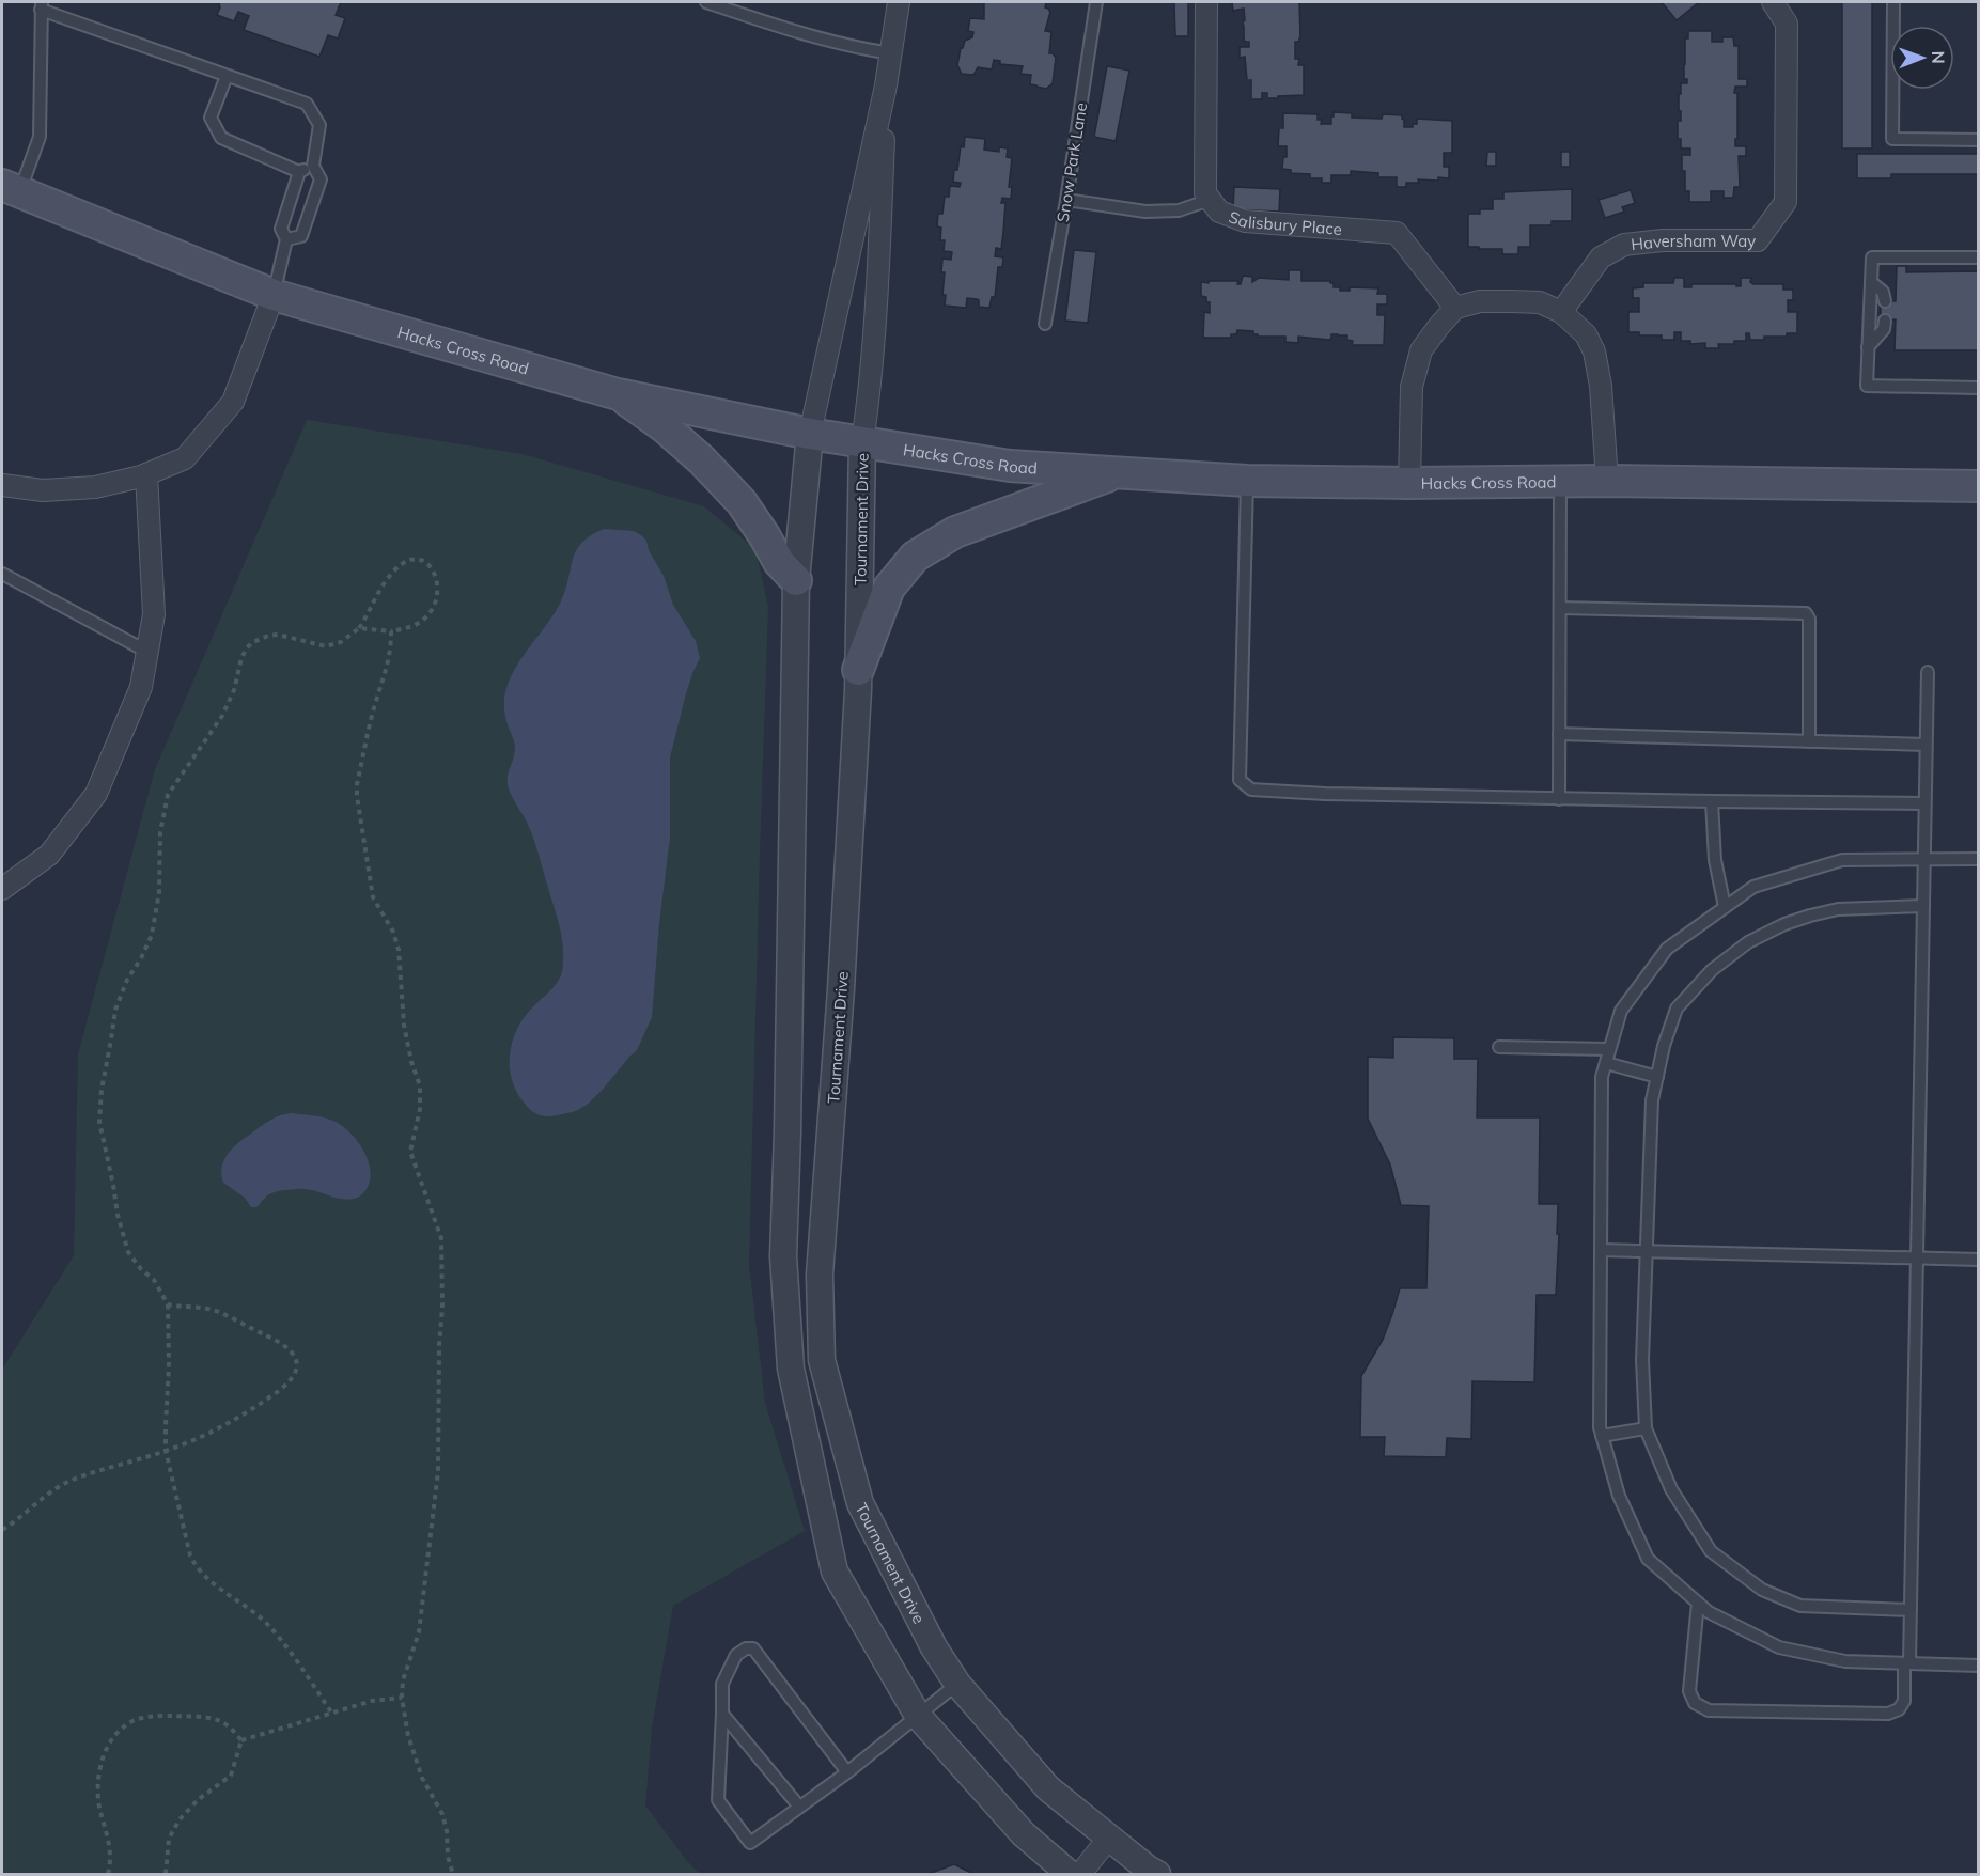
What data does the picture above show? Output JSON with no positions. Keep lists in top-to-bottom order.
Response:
{
  "streets": {
    "main road": ["Hacks Cross Road"],
    "street": ["Salisbury Place", "Haversham Way", "Tournament Drive"],
    "lane": ["Snow Park Lane"]
  },
  "crossings": [
    ["Salisbury Place", "Haversham Way"],
    ["Salisbury Place", "Hacks Cross Road"],
    ["Haversham Way", "Hacks Cross Road"],
    ["Hacks Cross Road", "Tournament Drive"]
  ],
  "north": "right"
}
